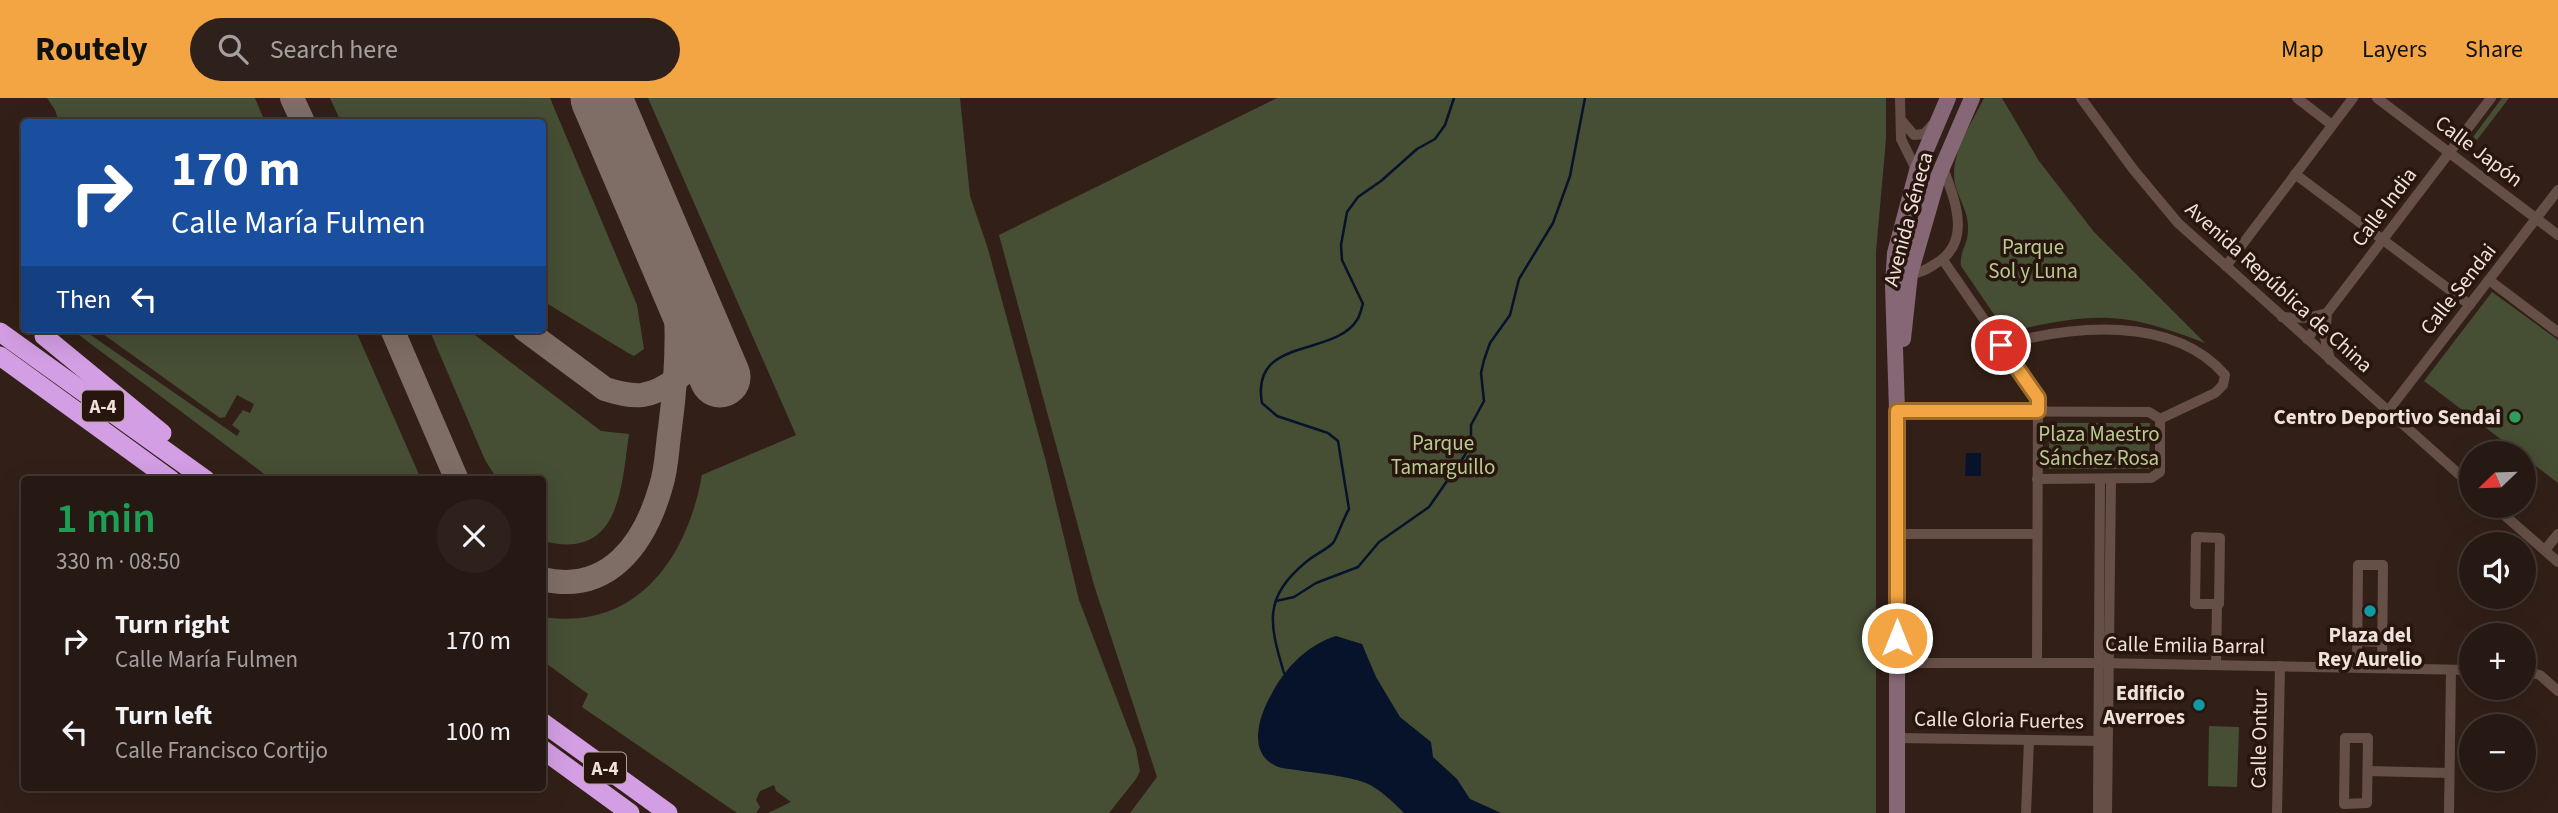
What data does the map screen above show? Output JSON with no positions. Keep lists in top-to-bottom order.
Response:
{
  "streets": {
    "highway": ["A-4"],
    "street": [
      "Calle Japón",
      "Calle India",
      "Avenida Séneca",
      "Avenida República de China",
      "Calle Sendai",
      "Calle Emilia Barral",
      "Calle Gloria Fuertes",
      "Calle Ontur"
    ]
  },
  "crossings": [
    ["Calle Japón", "Calle India"],
    ["Calle Japón", "Calle Sendai"],
    ["Calle India", "Avenida República de China"],
    ["Avenida Séneca", "Calle Emilia Barral"],
    ["Avenida Séneca", "Calle Gloria Fuertes"],
    ["Avenida República de China", "Calle Sendai"],
    ["Calle Emilia Barral", "Calle Ontur"]
  ],
  "parks": ["Parque Sol y Luna", "Plaza Maestro Sánchez Rosa", "Parque Tamarguillo"],
  "places": ["Centro Deportivo Sendai", "Plaza del Rey Aurelio", "Edificio Averroes"],
  "north": "bottom left",
  "page": {
    "header": "Routely",
    "search": "Search here",
    "nav": ["Map", "Layers", "Share"],
    "turn": ["170 m", "Calle María Fulmen"],
    "then": "Then",
    "map_buttons": ["+", "−"],
    "heading": ["1 min", "330 m · 08:50"],
    "list": [
      {
        "name": "Turn right",
        "note": "Calle María Fulmen",
        "value": "170 m"
      },
      {
        "name": "Turn left",
        "note": "Calle Francisco Cortijo",
        "value": "100 m"
      }
    ]
  }
}
